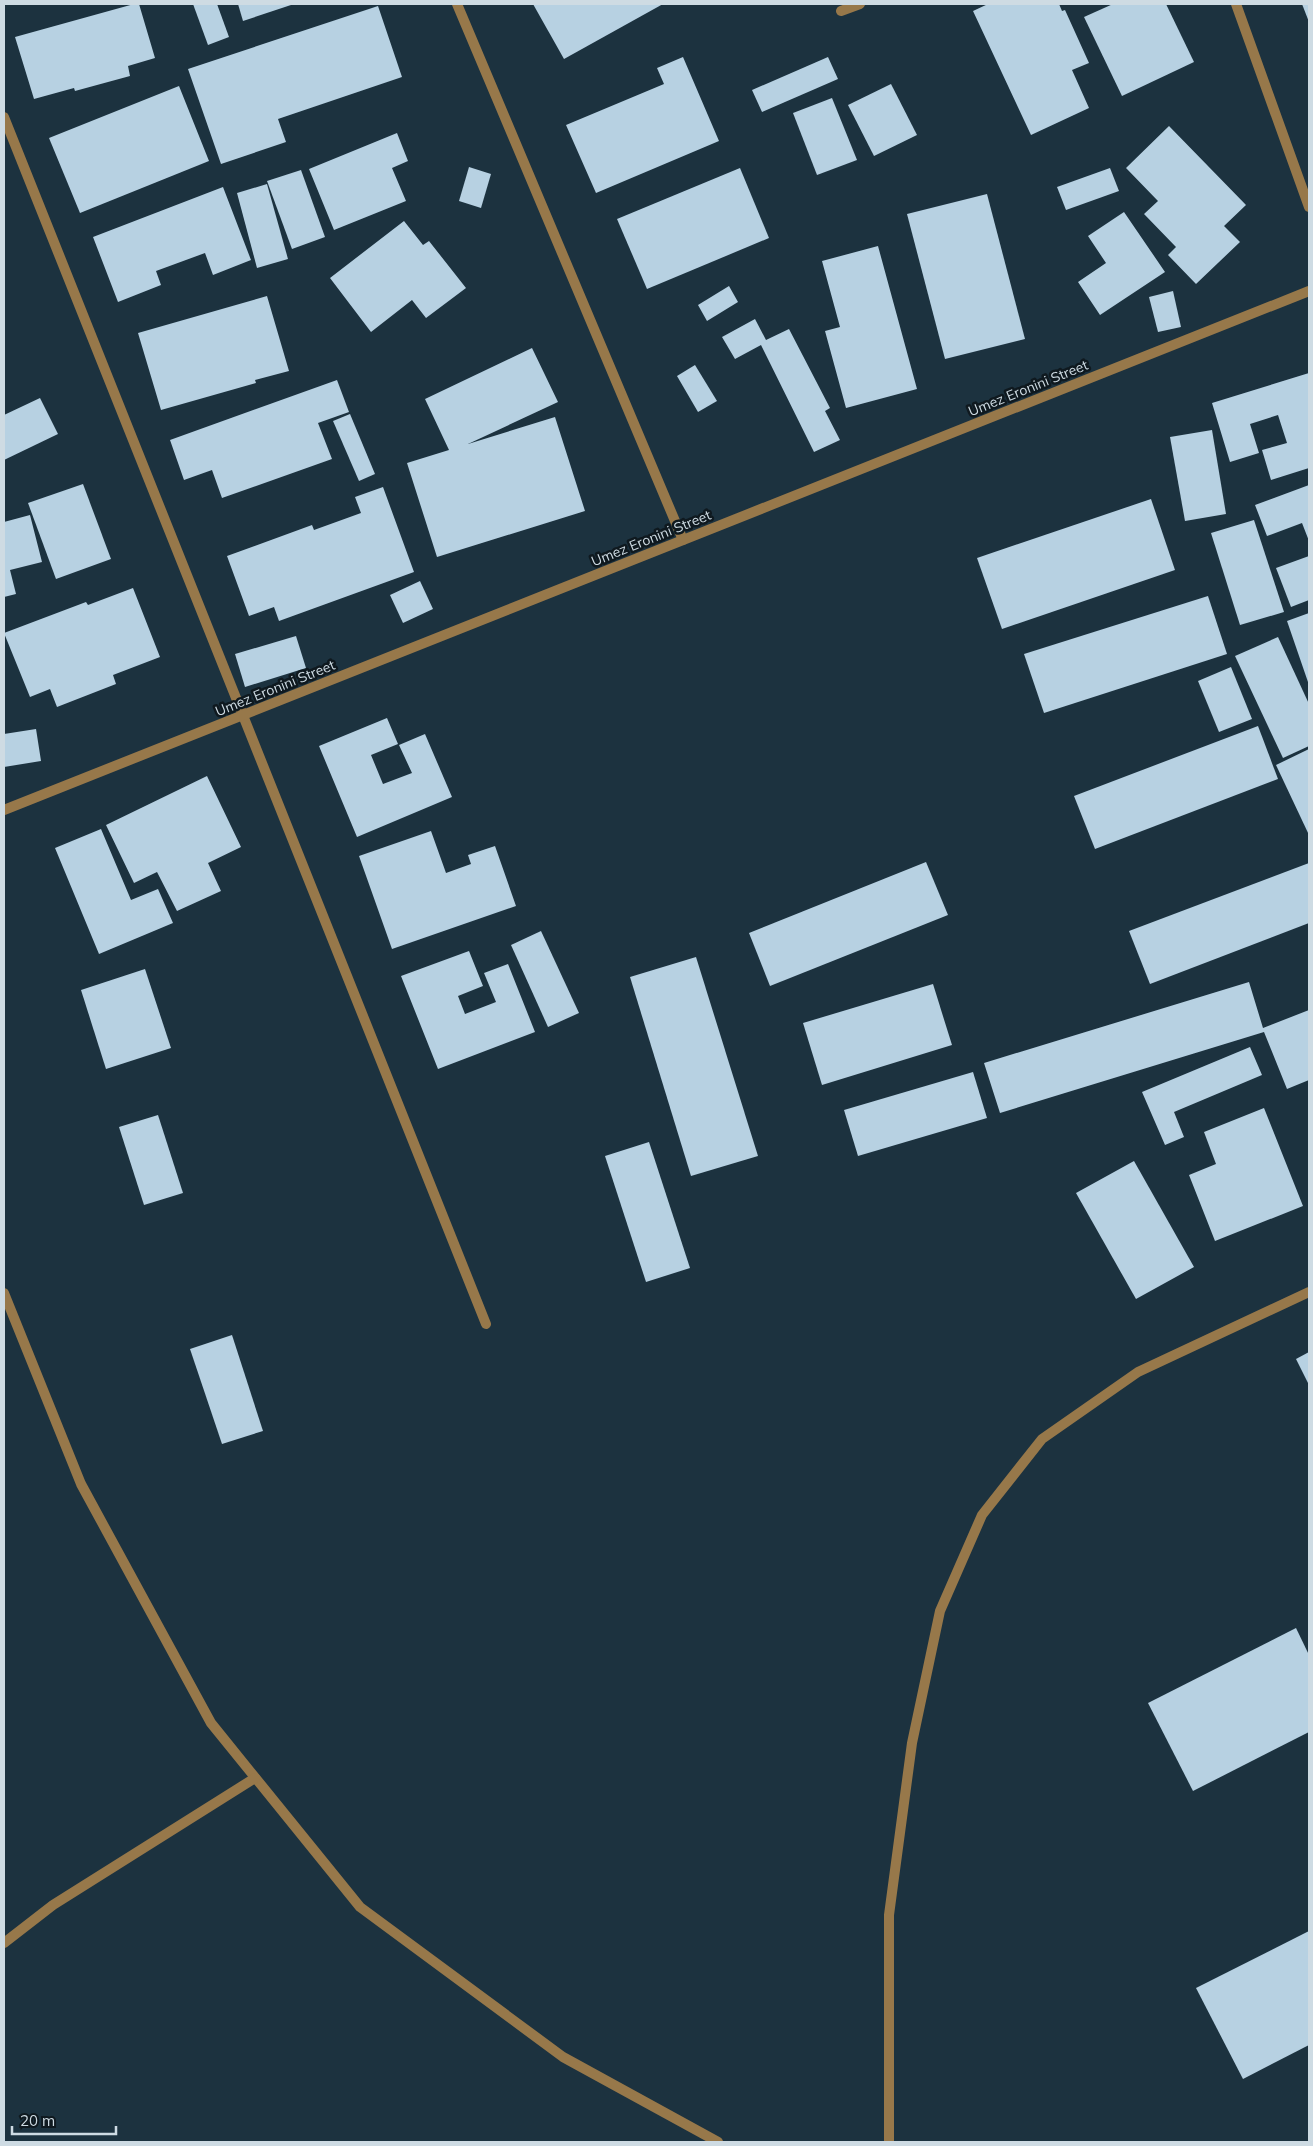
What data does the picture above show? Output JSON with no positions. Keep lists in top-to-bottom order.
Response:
{
  "streets": {
    "street": ["Umez Eronini Street"]
  },
  "scale_bar": "20 m"
}
